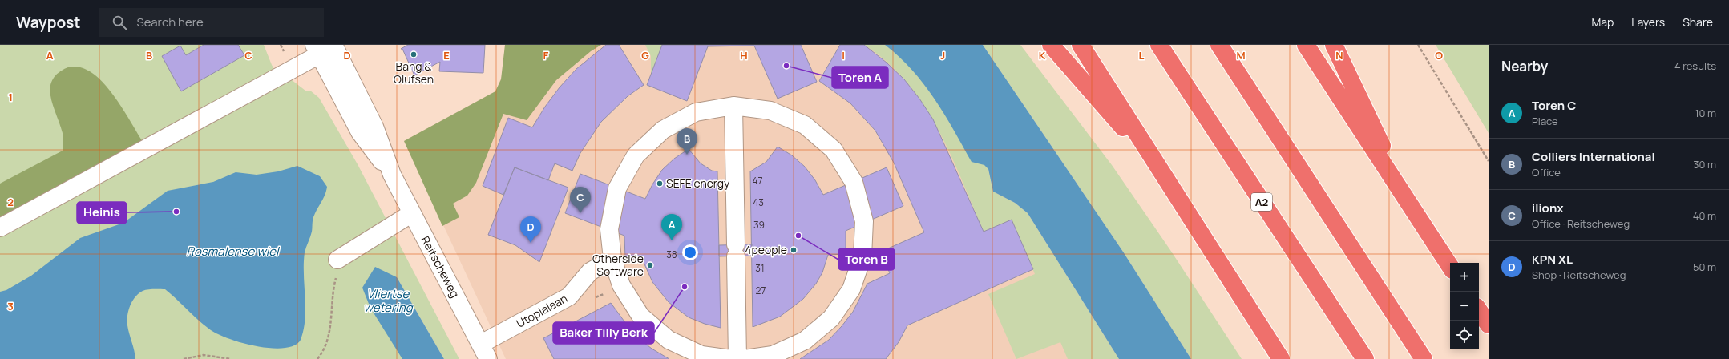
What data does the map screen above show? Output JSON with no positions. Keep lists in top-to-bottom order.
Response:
{
  "streets": {
    "highway": ["A2"],
    "street": ["Reitscheweg", "Utopialaan"]
  },
  "crossings": [
    ["Reitscheweg", "Utopialaan"]
  ],
  "water": ["Rosmalense wiel", "Vliertse wetering"],
  "places": [
    "Bang & Olufsen",
    "Toren A",
    "SEFE energy",
    "Heinis",
    "Toren B",
    "4people",
    "Otherside Software",
    "Baker Tilly Berk"
  ],
  "house_numbers": [
    "47",
    "43",
    "39",
    "38",
    "31",
    "27"
  ],
  "page": {
    "header": "Waypost",
    "search": "Search here",
    "nav": ["Map", "Layers", "Share"],
    "heading": ["Nearby", "4 results"],
    "list": [
      {
        "mark": "A",
        "name": "Toren C",
        "note": "Place",
        "value": "10 m"
      },
      {
        "mark": "B",
        "name": "Colliers International",
        "note": "Office",
        "value": "30 m"
      },
      {
        "mark": "C",
        "name": "ilionx",
        "note": "Office · Reitscheweg",
        "value": "40 m"
      },
      {
        "mark": "D",
        "name": "KPN XL",
        "note": "Shop · Reitscheweg",
        "value": "50 m"
      }
    ],
    "pins": [
      "B",
      "C",
      "A",
      "D"
    ],
    "map_buttons": ["+", "−"]
  },
  "grid": {
    "columns": [
      "A",
      "B",
      "C",
      "D",
      "E",
      "F",
      "G",
      "H",
      "I",
      "J",
      "K",
      "L",
      "M",
      "N",
      "O"
    ],
    "rows": ["1", "2", "3"]
  }
}
